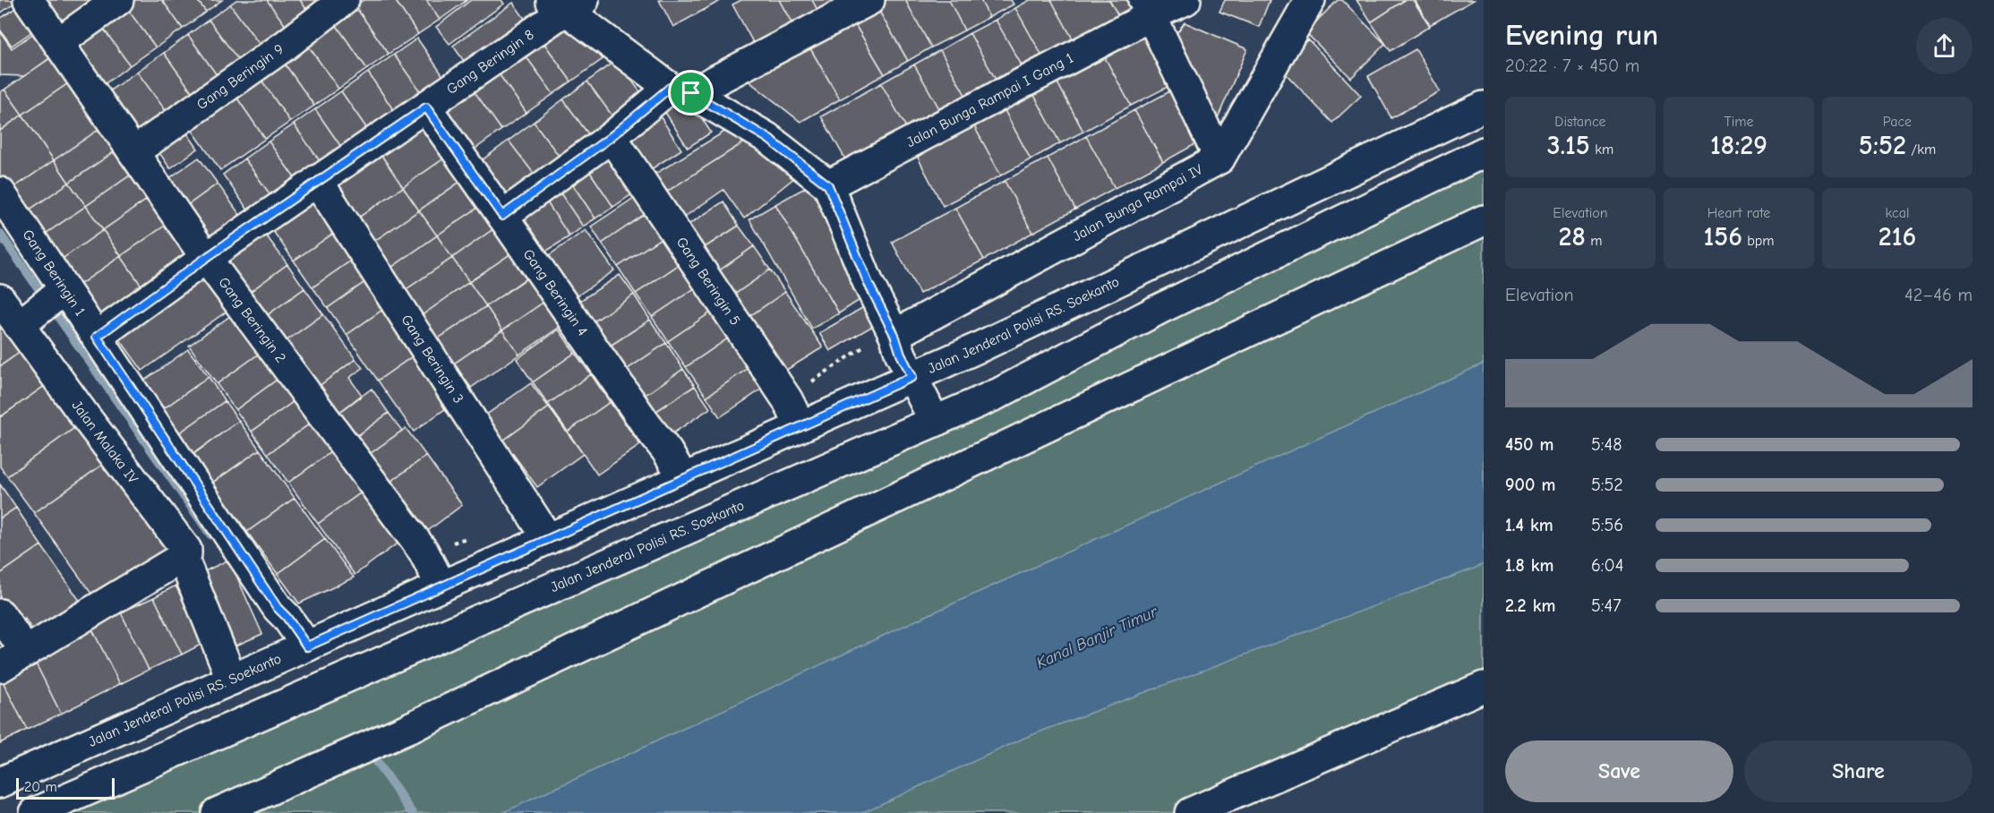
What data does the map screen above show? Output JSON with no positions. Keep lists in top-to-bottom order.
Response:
{
  "streets": {
    "street": [
      "Gang Beringin 8",
      "Gang Beringin 9",
      "Jalan Bunga Rampai I Gang 1",
      "Jalan Bunga Rampai IV",
      "Gang Beringin 1",
      "Gang Beringin 5",
      "Gang Beringin 4",
      "Gang Beringin 2",
      "Jalan Jenderal Polisi RS. Soekanto",
      "Gang Beringin 3",
      "Jalan Malaka IV"
    ]
  },
  "crossings": [
    ["Gang Beringin 8", "Gang Beringin 1"],
    ["Gang Beringin 8", "Gang Beringin 4"],
    ["Gang Beringin 8", "Gang Beringin 2"],
    ["Gang Beringin 8", "Gang Beringin 3"],
    ["Gang Beringin 9", "Gang Beringin 2"],
    ["Gang Beringin 1", "Jalan Jenderal Polisi RS. Soekanto"],
    ["Gang Beringin 5", "Jalan Jenderal Polisi RS. Soekanto"],
    ["Gang Beringin 4", "Jalan Jenderal Polisi RS. Soekanto"],
    ["Gang Beringin 2", "Jalan Jenderal Polisi RS. Soekanto"],
    ["Jalan Jenderal Polisi RS. Soekanto", "Gang Beringin 3"],
    ["Jalan Jenderal Polisi RS. Soekanto", "Jalan Malaka IV"]
  ],
  "water": ["Kanal Banjir Timur"],
  "scale_bar": "20 m",
  "page": {
    "heading": ["Evening run", "20:22 · 7 × 450 m"],
    "stats": [
      ["Distance", "3.15 km"],
      ["Time", "18:29"],
      ["Pace", "5:52 /km"],
      ["Elevation", "28 m"],
      ["Heart rate", "156 bpm"],
      ["kcal", "216"]
    ],
    "chart": ["Elevation", "42–46 m"],
    "list": [
      {
        "name": "450 m",
        "note": "5:48"
      },
      {
        "name": "900 m",
        "note": "5:52"
      },
      {
        "name": "1.4 km",
        "note": "5:56"
      },
      {
        "name": "1.8 km",
        "note": "6:04"
      },
      {
        "name": "2.2 km",
        "note": "5:47"
      }
    ],
    "buttons": ["Save", "Share"],
    "scale": "20 m"
  }
}
